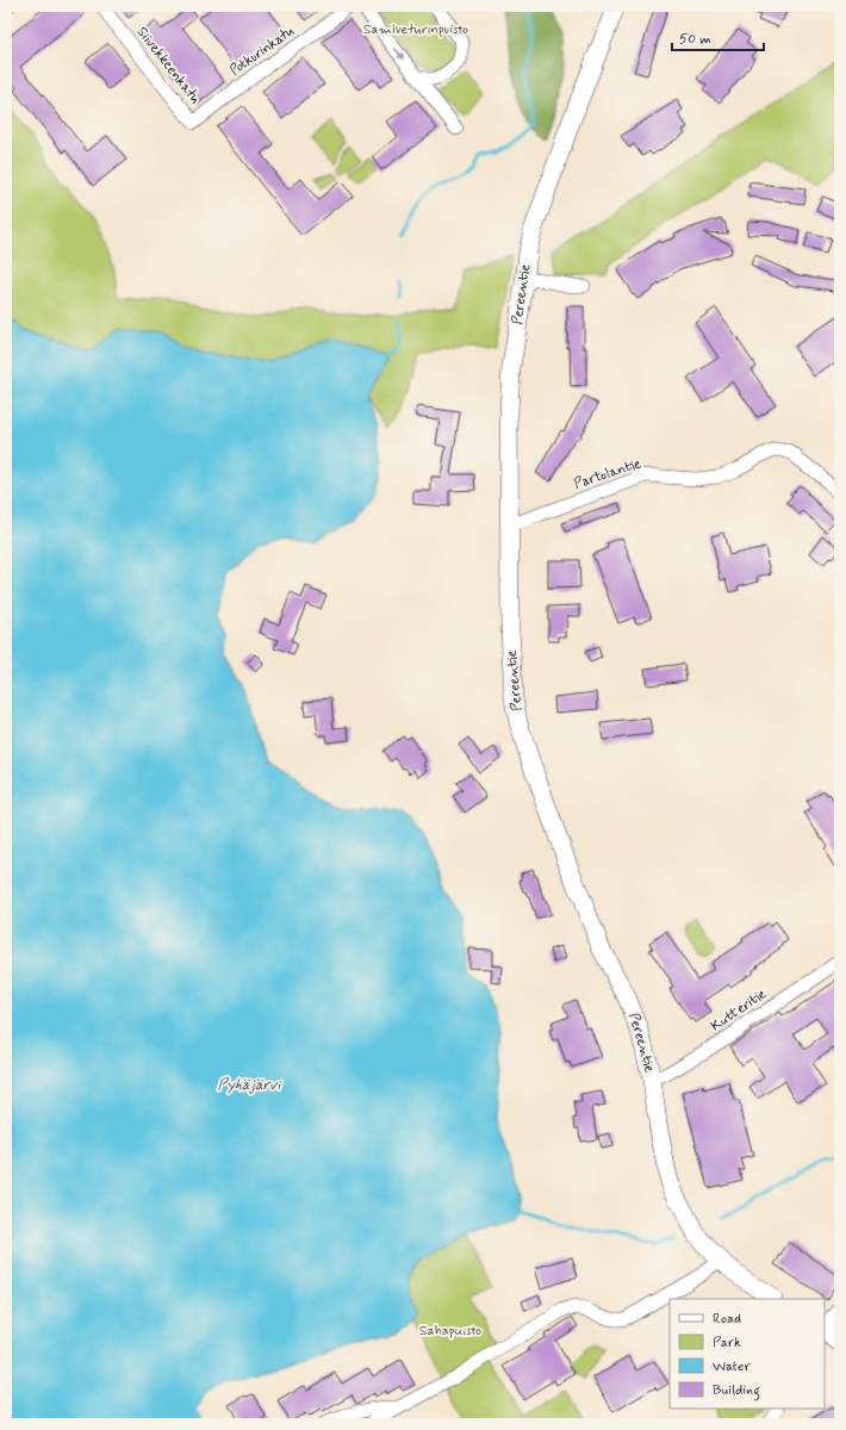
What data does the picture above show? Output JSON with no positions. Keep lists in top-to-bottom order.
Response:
{
  "streets": {
    "street": [
      "Potkurinkatu",
      "Siivekkeenkatu",
      "Pereentie",
      "Partolantie",
      "Kutteritie"
    ]
  },
  "crossings": [
    ["Potkurinkatu", "Siivekkeenkatu"],
    ["Pereentie", "Partolantie"],
    ["Pereentie", "Kutteritie"]
  ],
  "water": ["Pyhäjärvi"],
  "parks": ["Samiveturinpuisto", "Sahapuisto"],
  "legend": [
    "Road",
    "Park",
    "Water",
    "Building"
  ],
  "scale_bar": "50 m"
}
